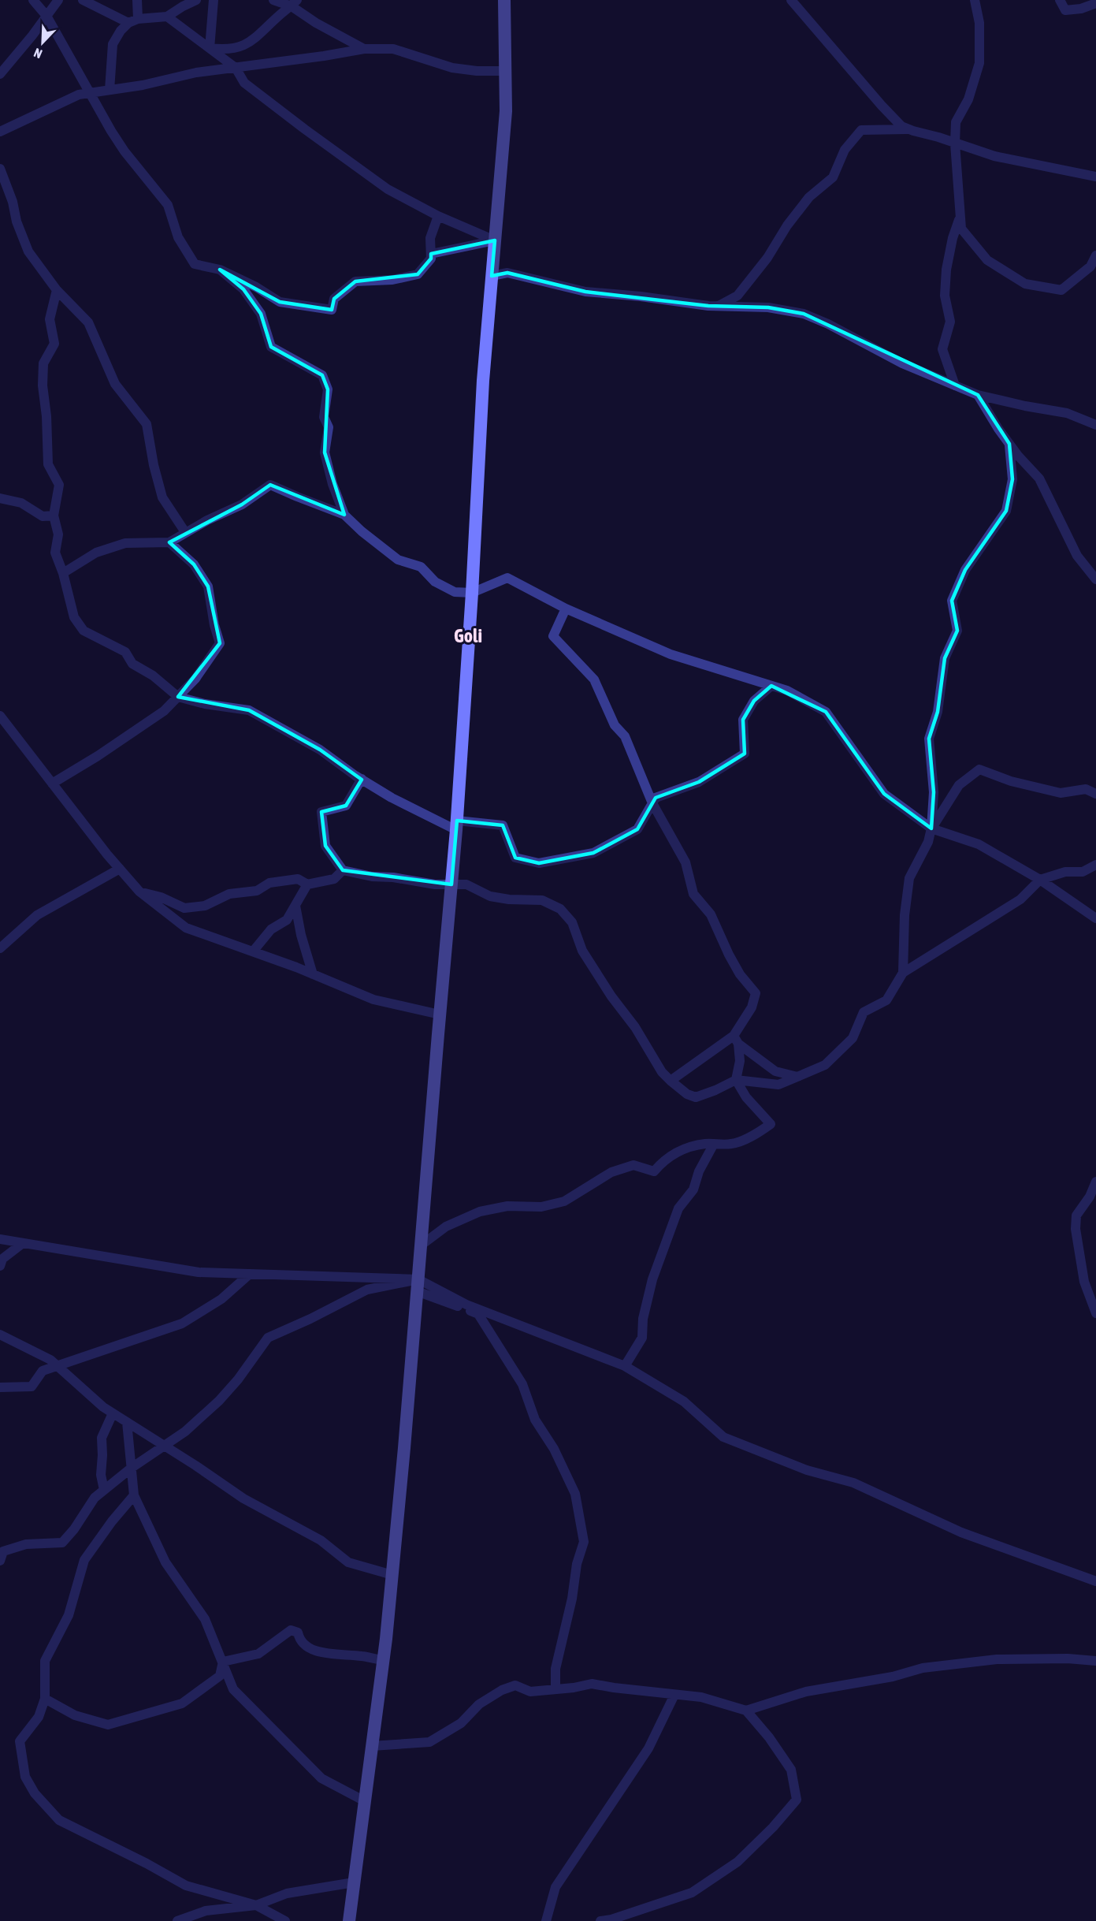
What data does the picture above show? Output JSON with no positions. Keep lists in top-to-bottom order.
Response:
{
  "districts": ["Goli"],
  "north": "bottom left"
}
